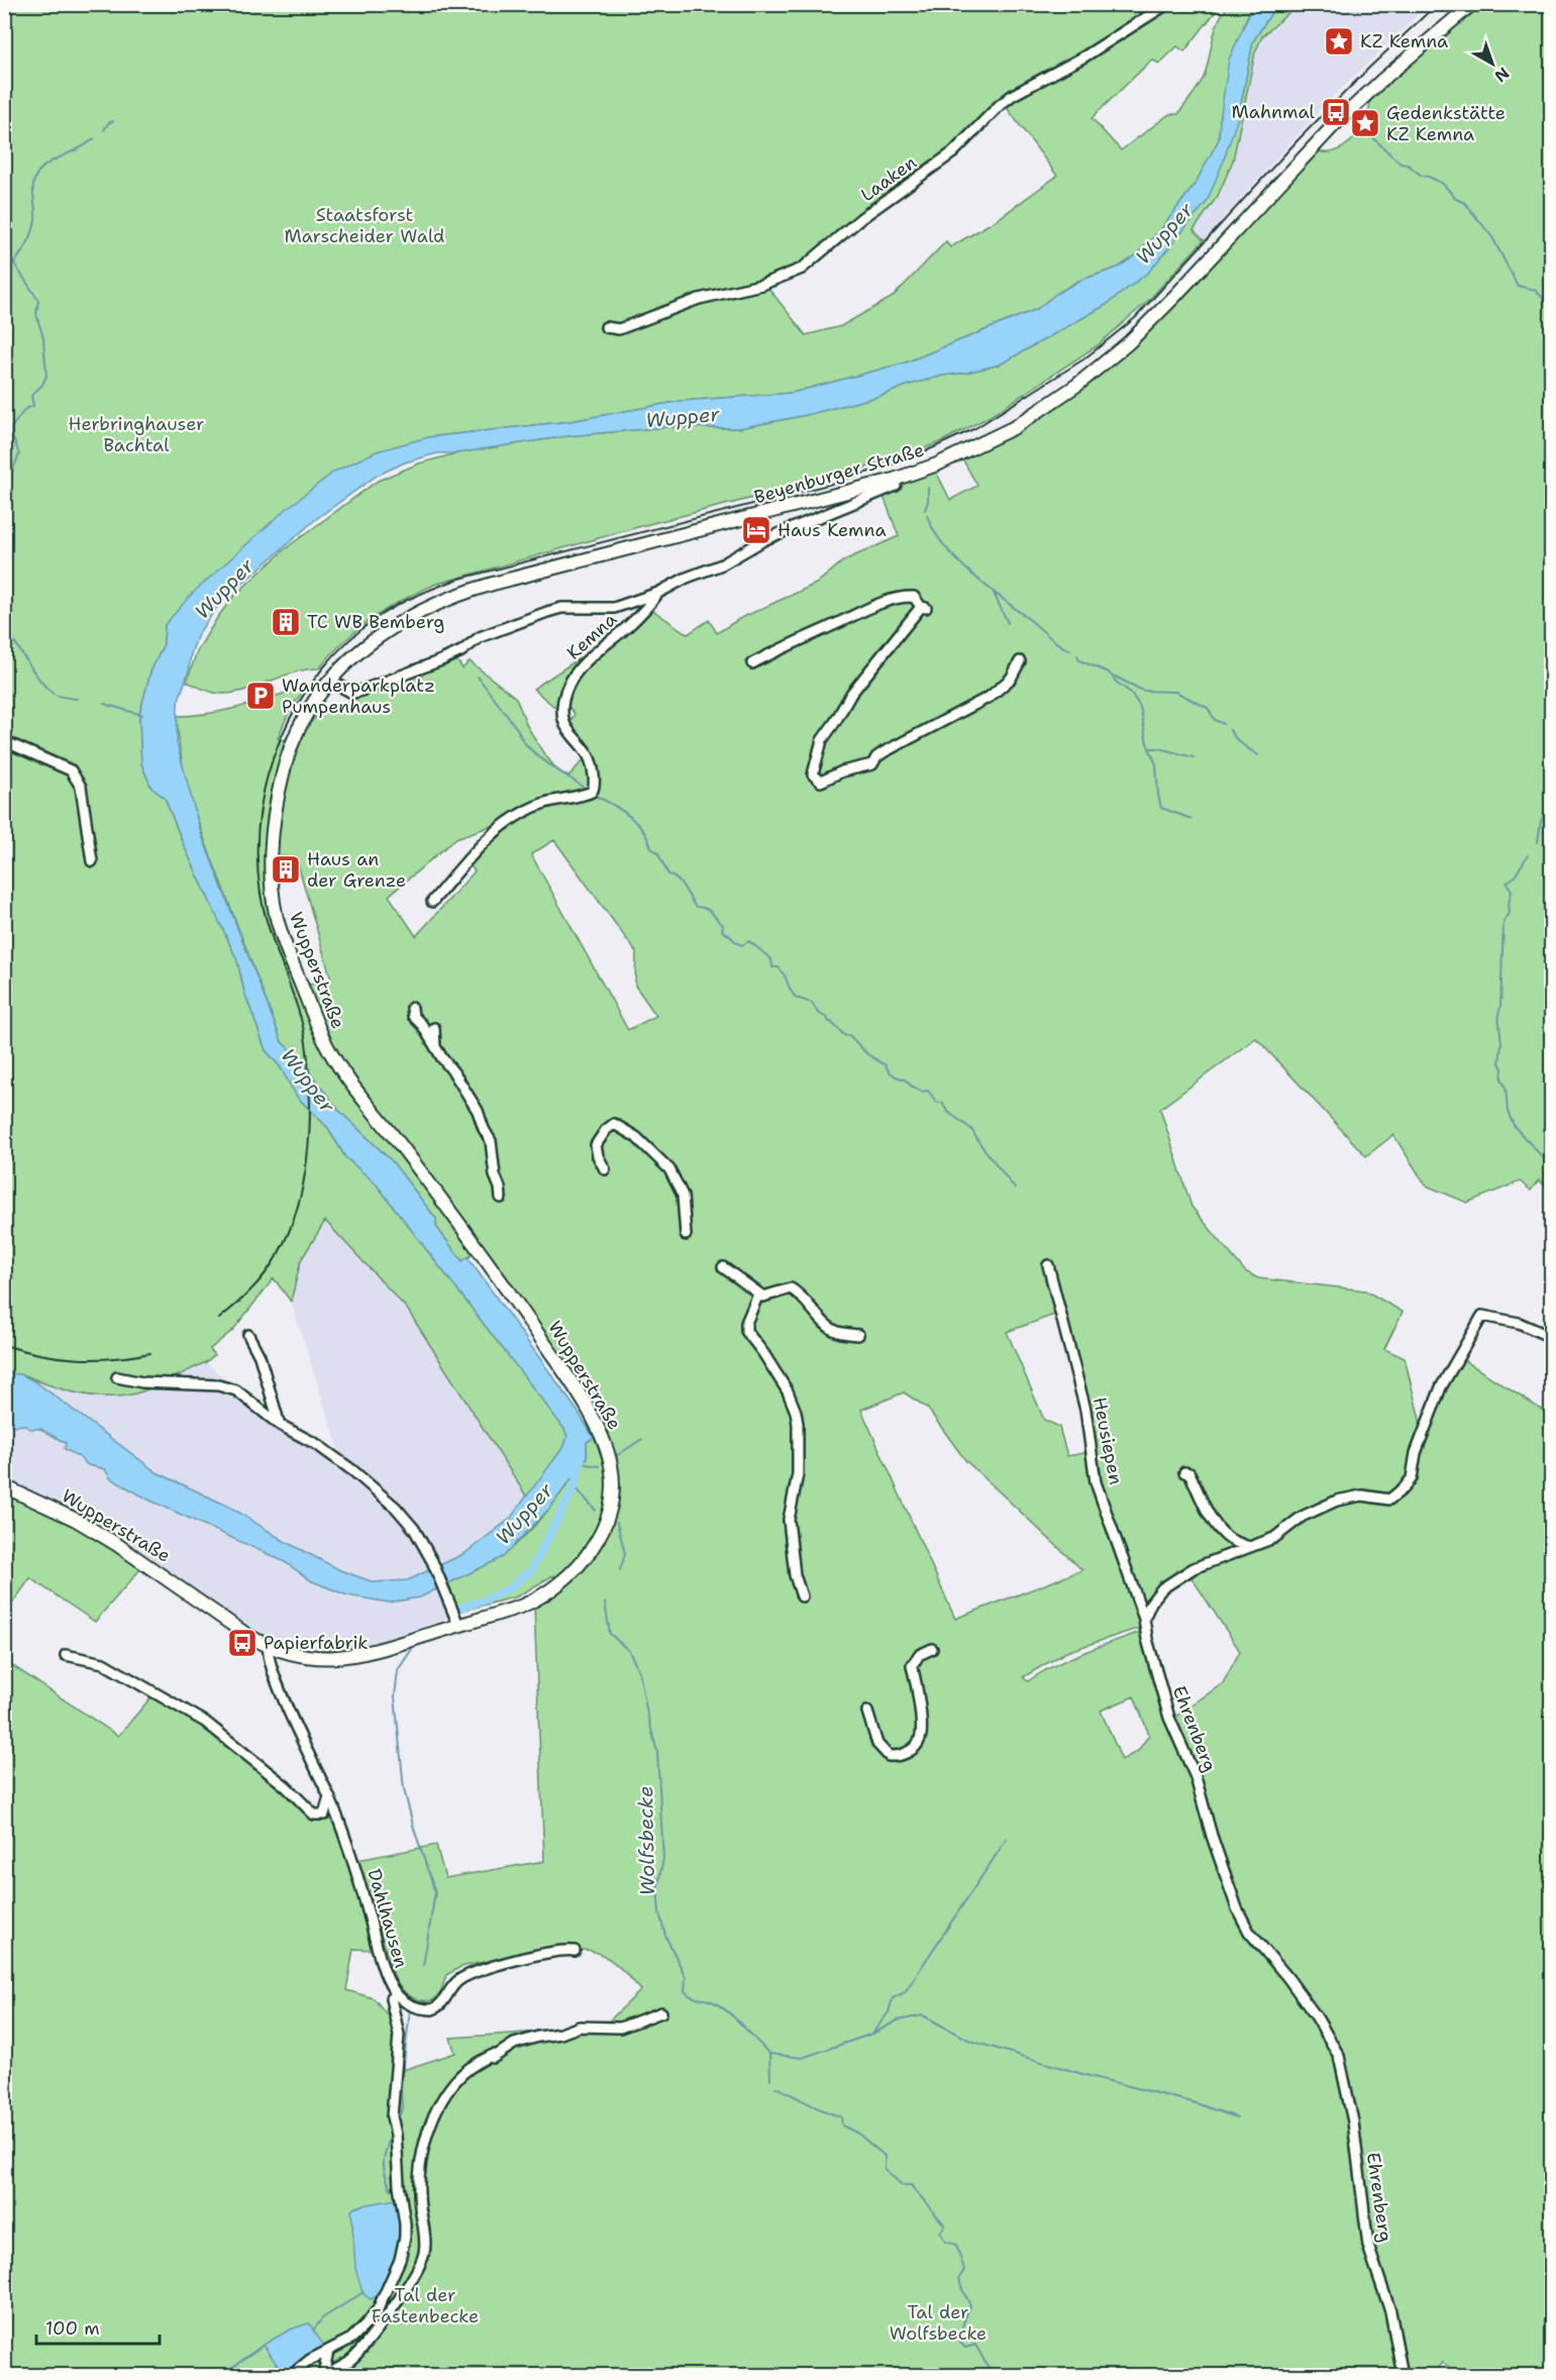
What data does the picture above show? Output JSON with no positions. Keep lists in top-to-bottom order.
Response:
{
  "streets": {
    "main road": ["Beyenburger Straße", "Wupperstraße"],
    "street": [
      "Laaken",
      "Kemna",
      "Heusiepen",
      "Ehrenberg",
      "Dahlhausen"
    ]
  },
  "crossings": [
    ["Beyenburger Straße", "Kemna"],
    ["Beyenburger Straße", "Wupperstraße"],
    ["Wupperstraße", "Dahlhausen"],
    ["Heusiepen", "Ehrenberg"]
  ],
  "water": ["Wupper", "Wolfsbecke"],
  "parks": [
    "Staatsforst Marscheider Wald",
    "Herbringhauser Bachtal",
    "Tal der Fastenbecke",
    "Tal der Wolfsbecke"
  ],
  "places": {
    "place": ["KZ Kemna", "Gedenkstätte KZ Kemna"],
    "bus stop": ["Mahnmal", "Papierfabrik"],
    "hotel": ["Haus Kemna"],
    "building": ["TC WB Bemberg", "Haus an der Grenze"],
    "parking": ["Wanderparkplatz Pumpenhaus"]
  },
  "scale_bar": "100 m",
  "north": "bottom right"
}
